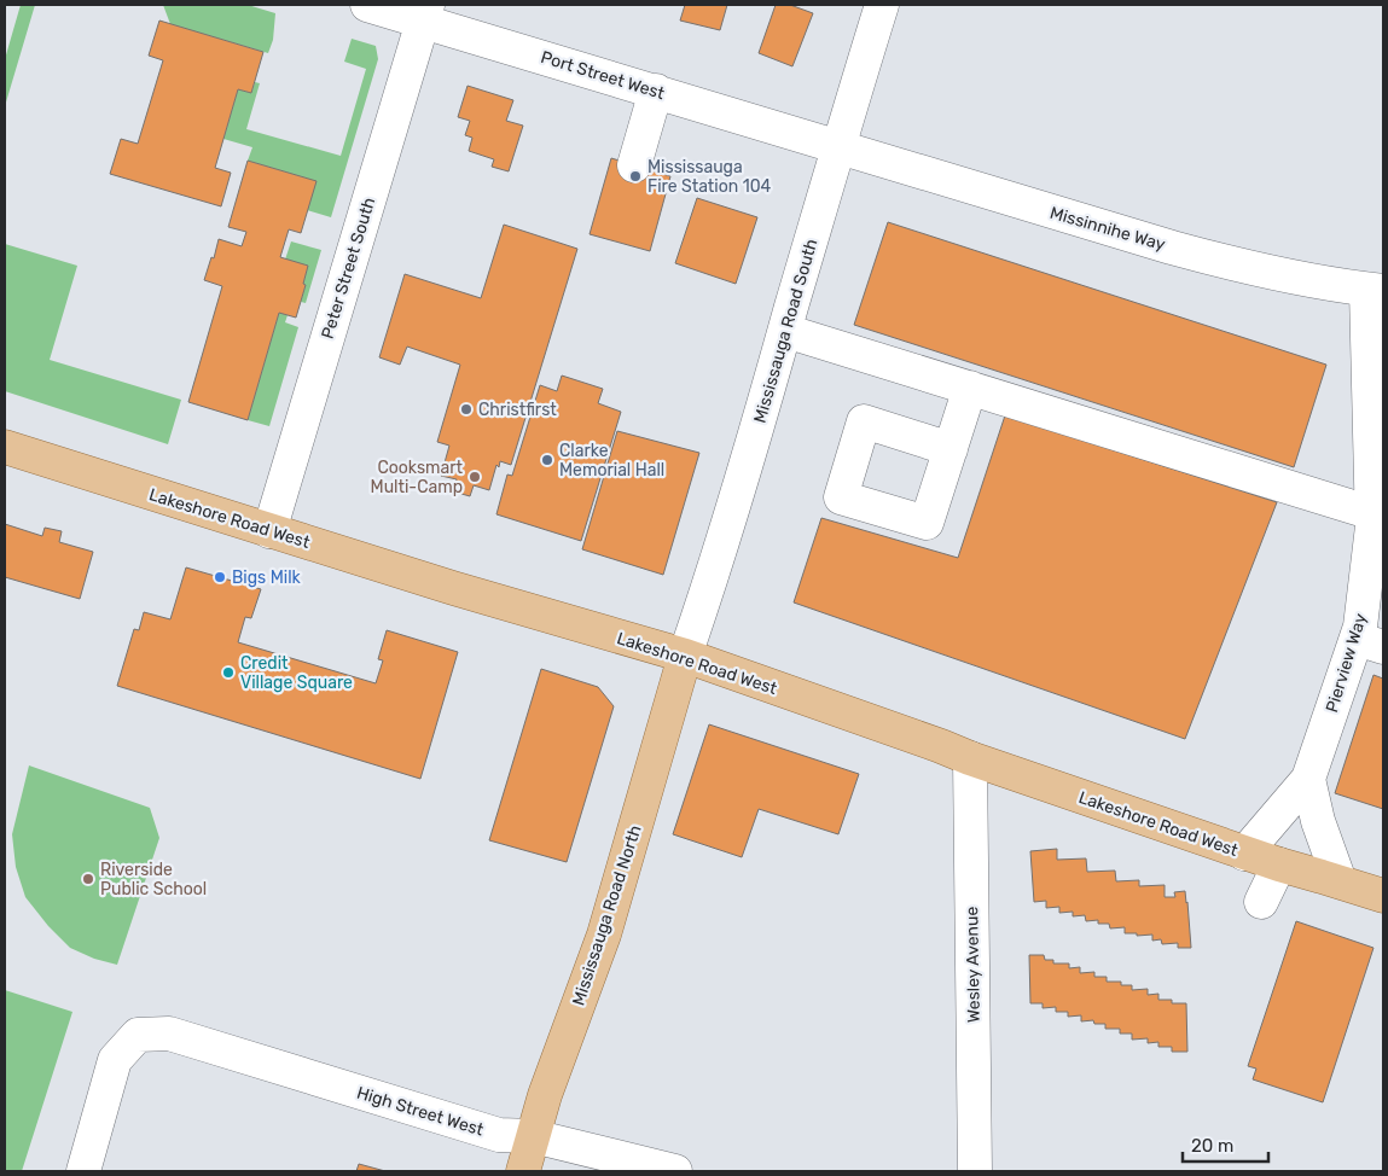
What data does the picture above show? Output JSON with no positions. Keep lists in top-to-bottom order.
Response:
{
  "streets": {
    "main road": ["Lakeshore Road West", "Mississauga Road North"],
    "street": [
      "Port Street West",
      "Missinnihe Way",
      "Peter Street South",
      "Mississauga Road South",
      "Pierview Way",
      "Wesley Avenue",
      "High Street West"
    ]
  },
  "crossings": [
    ["Port Street West", "Missinnihe Way"],
    ["Port Street West", "Peter Street South"],
    ["Port Street West", "Mississauga Road South"],
    ["Missinnihe Way", "Mississauga Road South"],
    ["Missinnihe Way", "Pierview Way"],
    ["Peter Street South", "Lakeshore Road West"],
    ["Mississauga Road South", "Lakeshore Road West"],
    ["Mississauga Road South", "Mississauga Road North"],
    ["Lakeshore Road West", "Pierview Way"],
    ["Lakeshore Road West", "Mississauga Road North"],
    ["Lakeshore Road West", "Wesley Avenue"],
    ["Mississauga Road North", "High Street West"]
  ],
  "places": [
    "Mississauga Fire Station 104",
    "Christfirst",
    "Clarke Memorial Hall",
    "Cooksmart Multi-Camp",
    "Bigs Milk",
    "Credit Village Square",
    "Riverside Public School"
  ],
  "scale_bar": "20 m"
}
